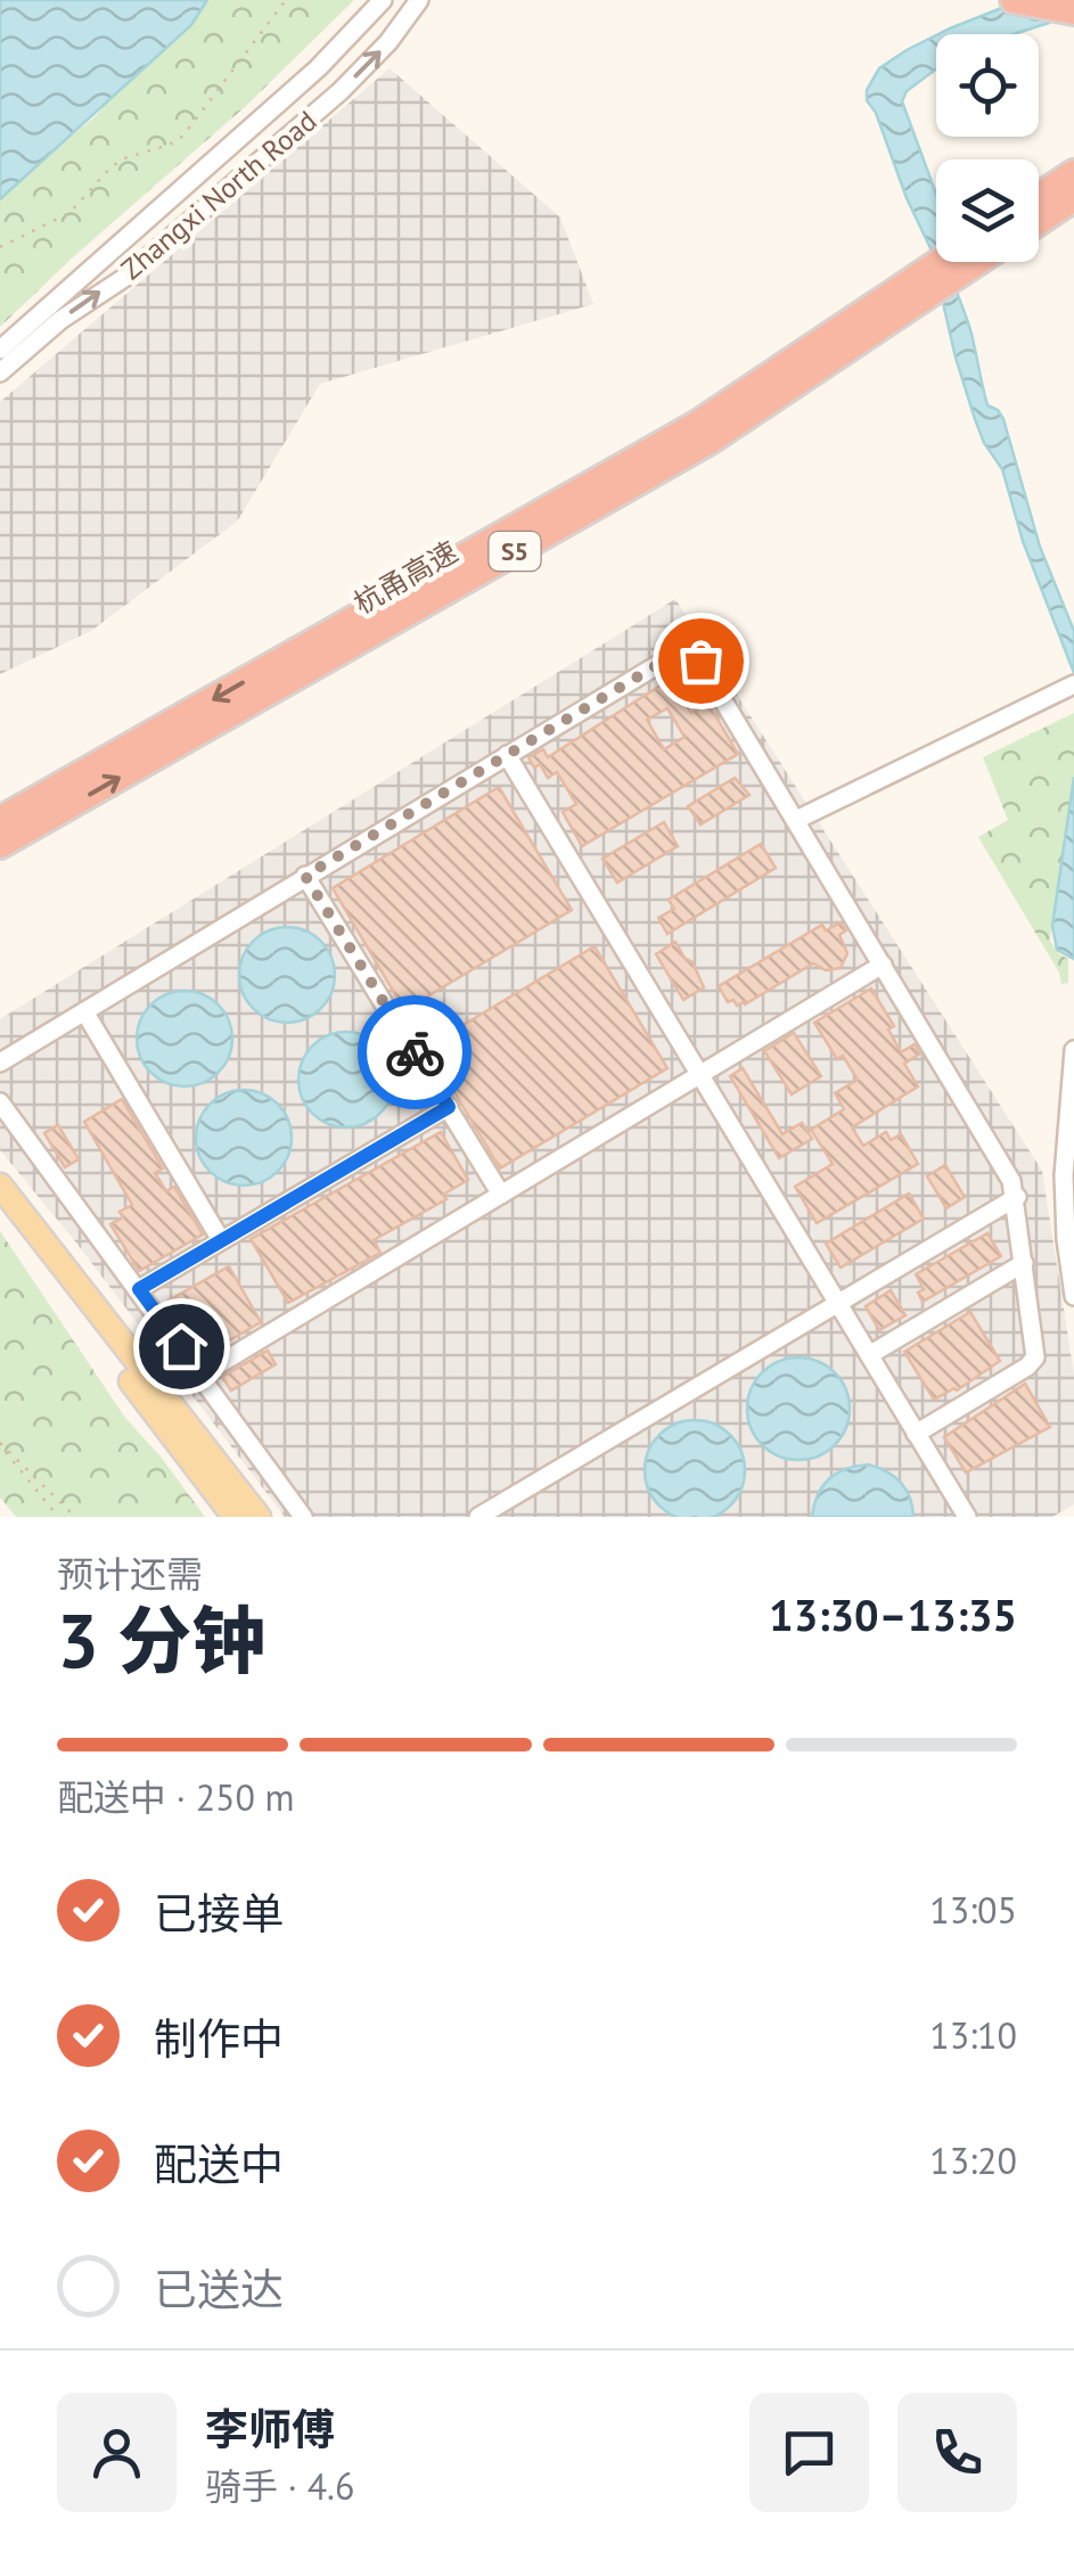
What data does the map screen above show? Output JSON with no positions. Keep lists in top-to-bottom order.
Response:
{
  "streets": {
    "highway": ["S5", "杭甬高速"],
    "street": ["Zhangxi North Road"]
  },
  "page": {
    "heading": ["3 分钟", "预计还需", "13:30–13:35"],
    "panel": ["李师傅", "骑手 · 4.6"],
    "bar": "配送中 · 250 m",
    "list": [
      ["已接单", "13:05"],
      ["制作中", "13:10"],
      ["配送中", "13:20"],
      "已送达"
    ]
  }
}
